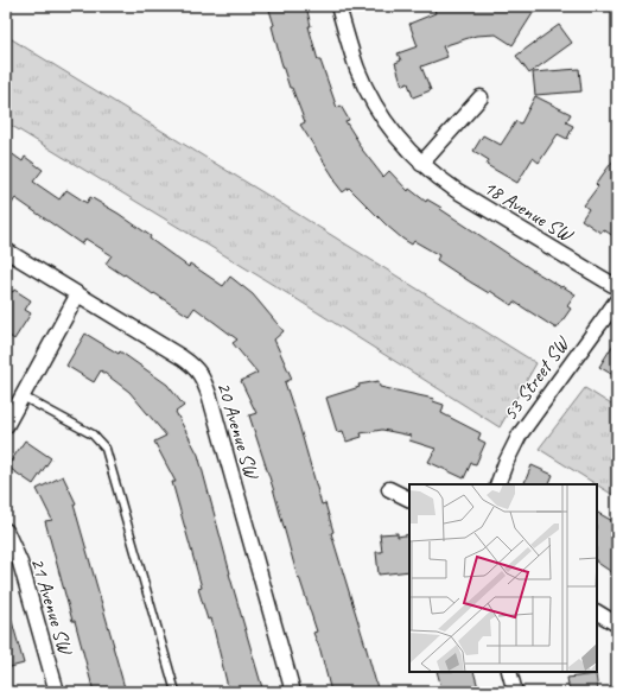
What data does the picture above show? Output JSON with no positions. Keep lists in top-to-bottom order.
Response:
{
  "streets": {
    "street": [
      "18 Avenue SW",
      "53 Street SW",
      "20 Avenue SW",
      "21 Avenue SW"
    ]
  }
}
